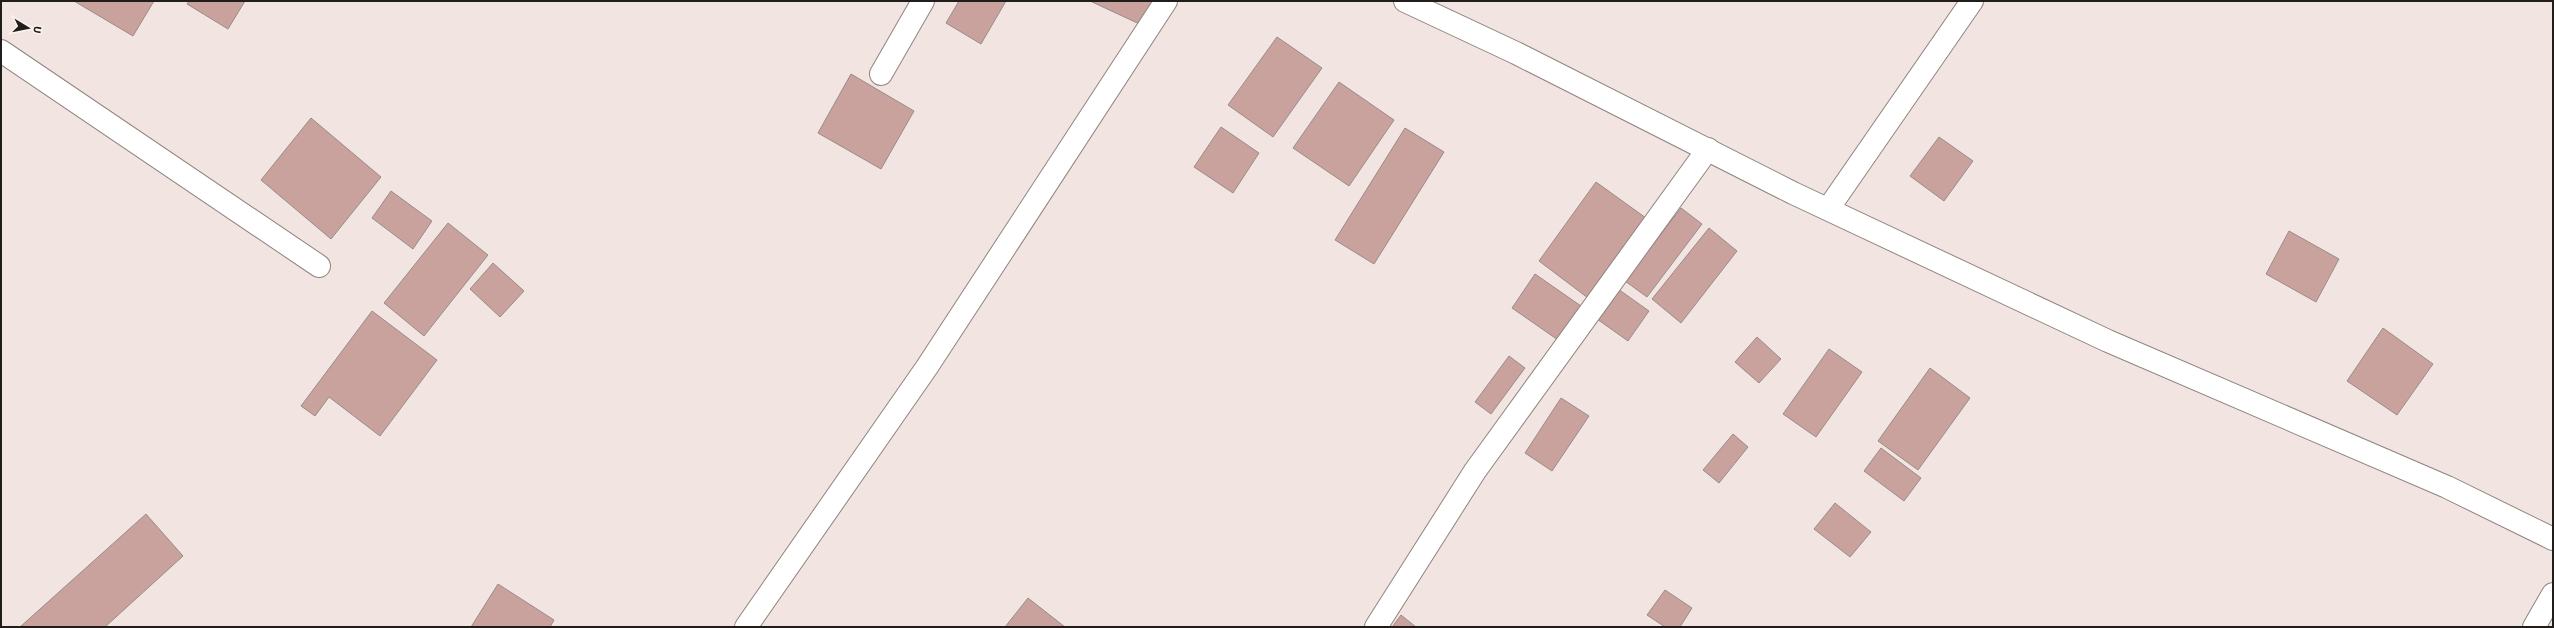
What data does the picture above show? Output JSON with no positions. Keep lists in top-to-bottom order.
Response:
{
  "north": "right"
}
